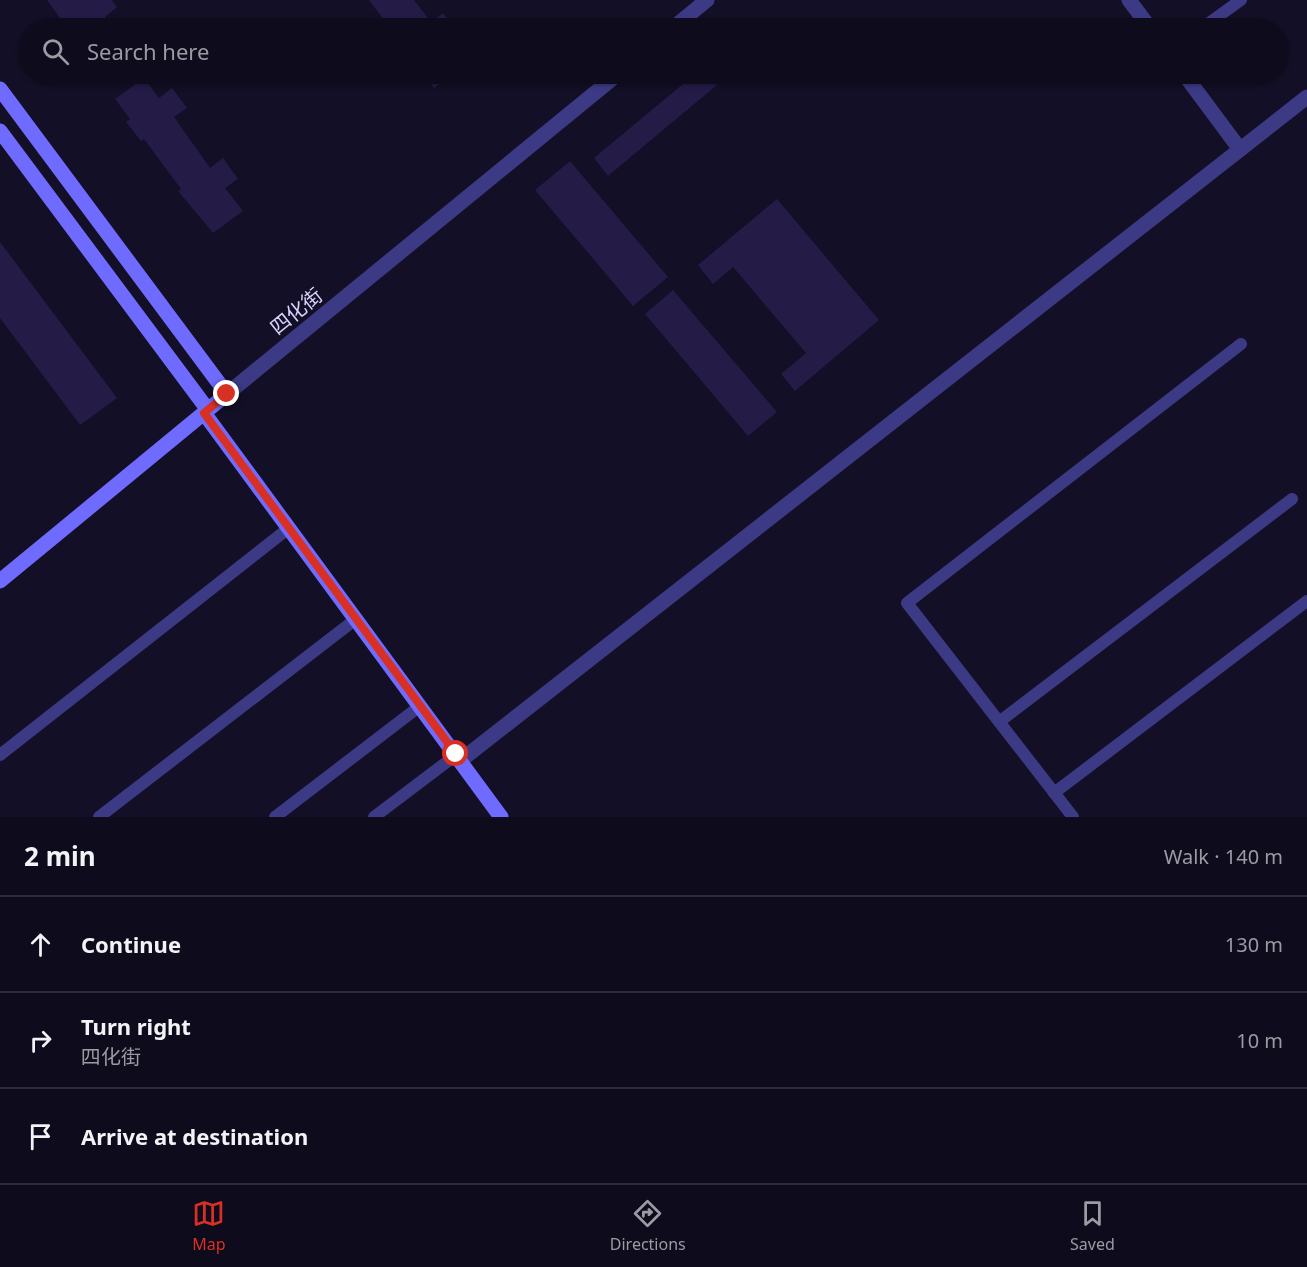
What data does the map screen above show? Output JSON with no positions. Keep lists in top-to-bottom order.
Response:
{
  "streets": {
    "street": ["四化街"]
  },
  "page": {
    "search": "Search here",
    "heading": ["2 min", "Walk · 140 m"],
    "list": [
      ["Continue", "130 m"],
      ["Turn right", "四化街", "10 m"],
      "Arrive at destination"
    ],
    "nav": ["Map", "Directions", "Saved"]
  }
}
